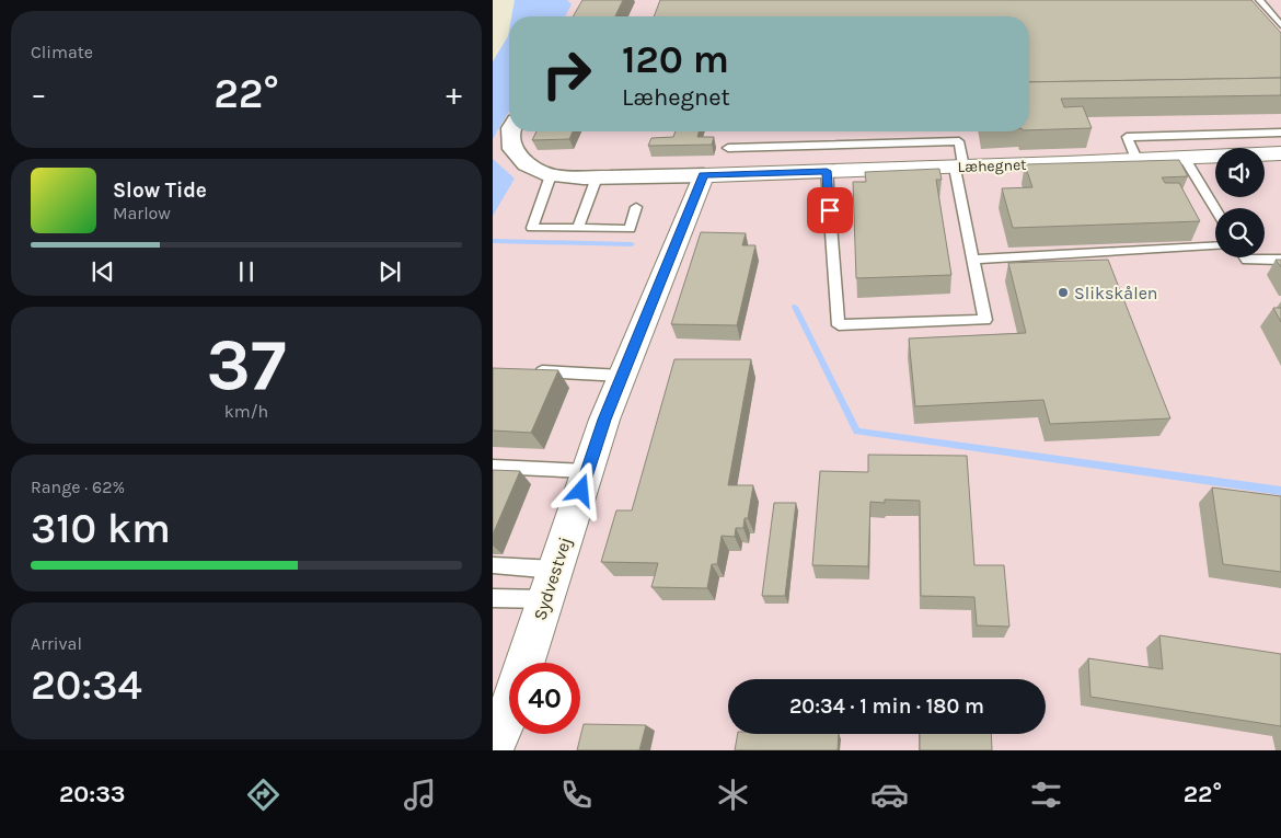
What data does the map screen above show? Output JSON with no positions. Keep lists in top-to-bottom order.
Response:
{
  "streets": {
    "street": ["Læhegnet", "Sydvestvej"]
  },
  "crossings": [
    ["Læhegnet", "Sydvestvej"]
  ],
  "places": ["Slikskålen"],
  "page": {
    "tile": [
      "Climate",
      ["37", "km/h"],
      ["Range · 62%", "310 km"],
      ["Arrival", "20:34"]
    ],
    "turn": ["120 m", "Læhegnet"],
    "heat": ["−", "22°", "+"],
    "song": ["Slow Tide", "Marlow"],
    "limit": "40",
    "trip": "20:34 · 1 min · 180 m",
    "tabs": ["20:33", "22°"]
  }
}
